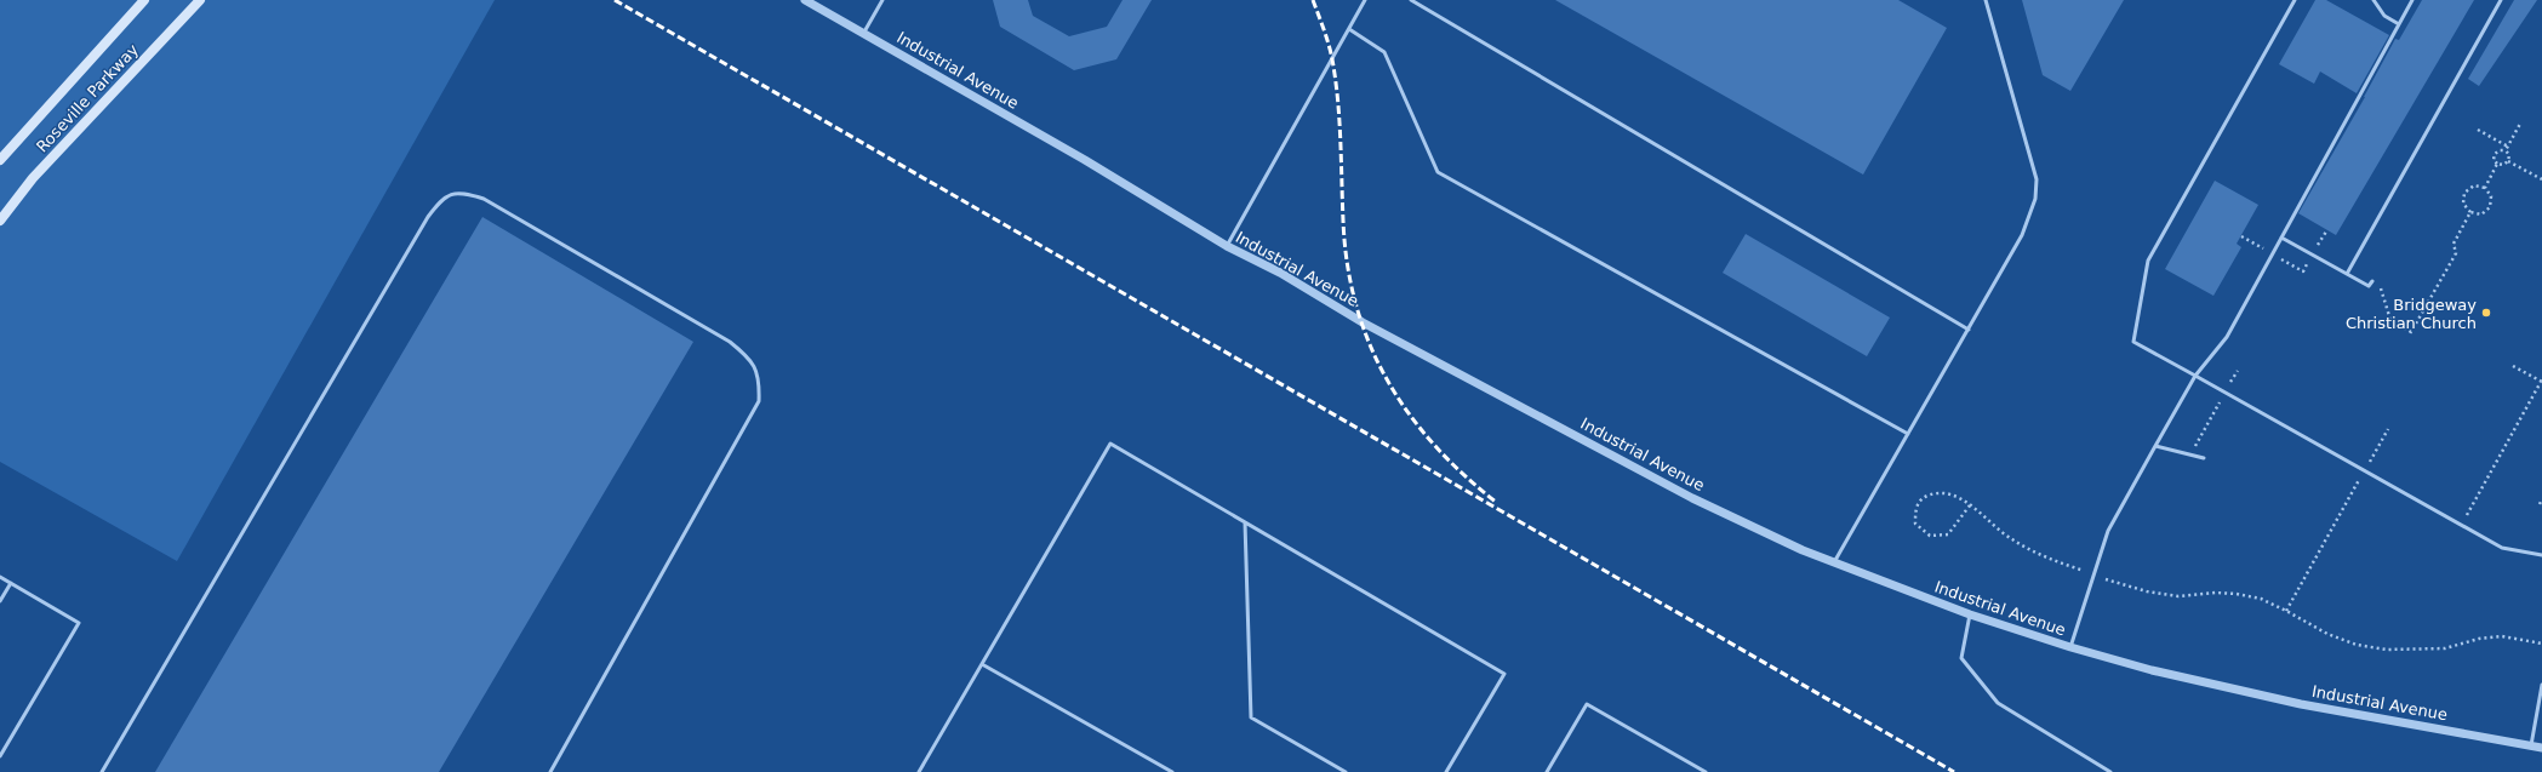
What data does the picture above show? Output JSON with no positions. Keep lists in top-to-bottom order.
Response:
{
  "streets": {
    "main road": ["Roseville Parkway"],
    "street": ["Industrial Avenue"]
  },
  "places": ["Bridgeway Christian Church"]
}
